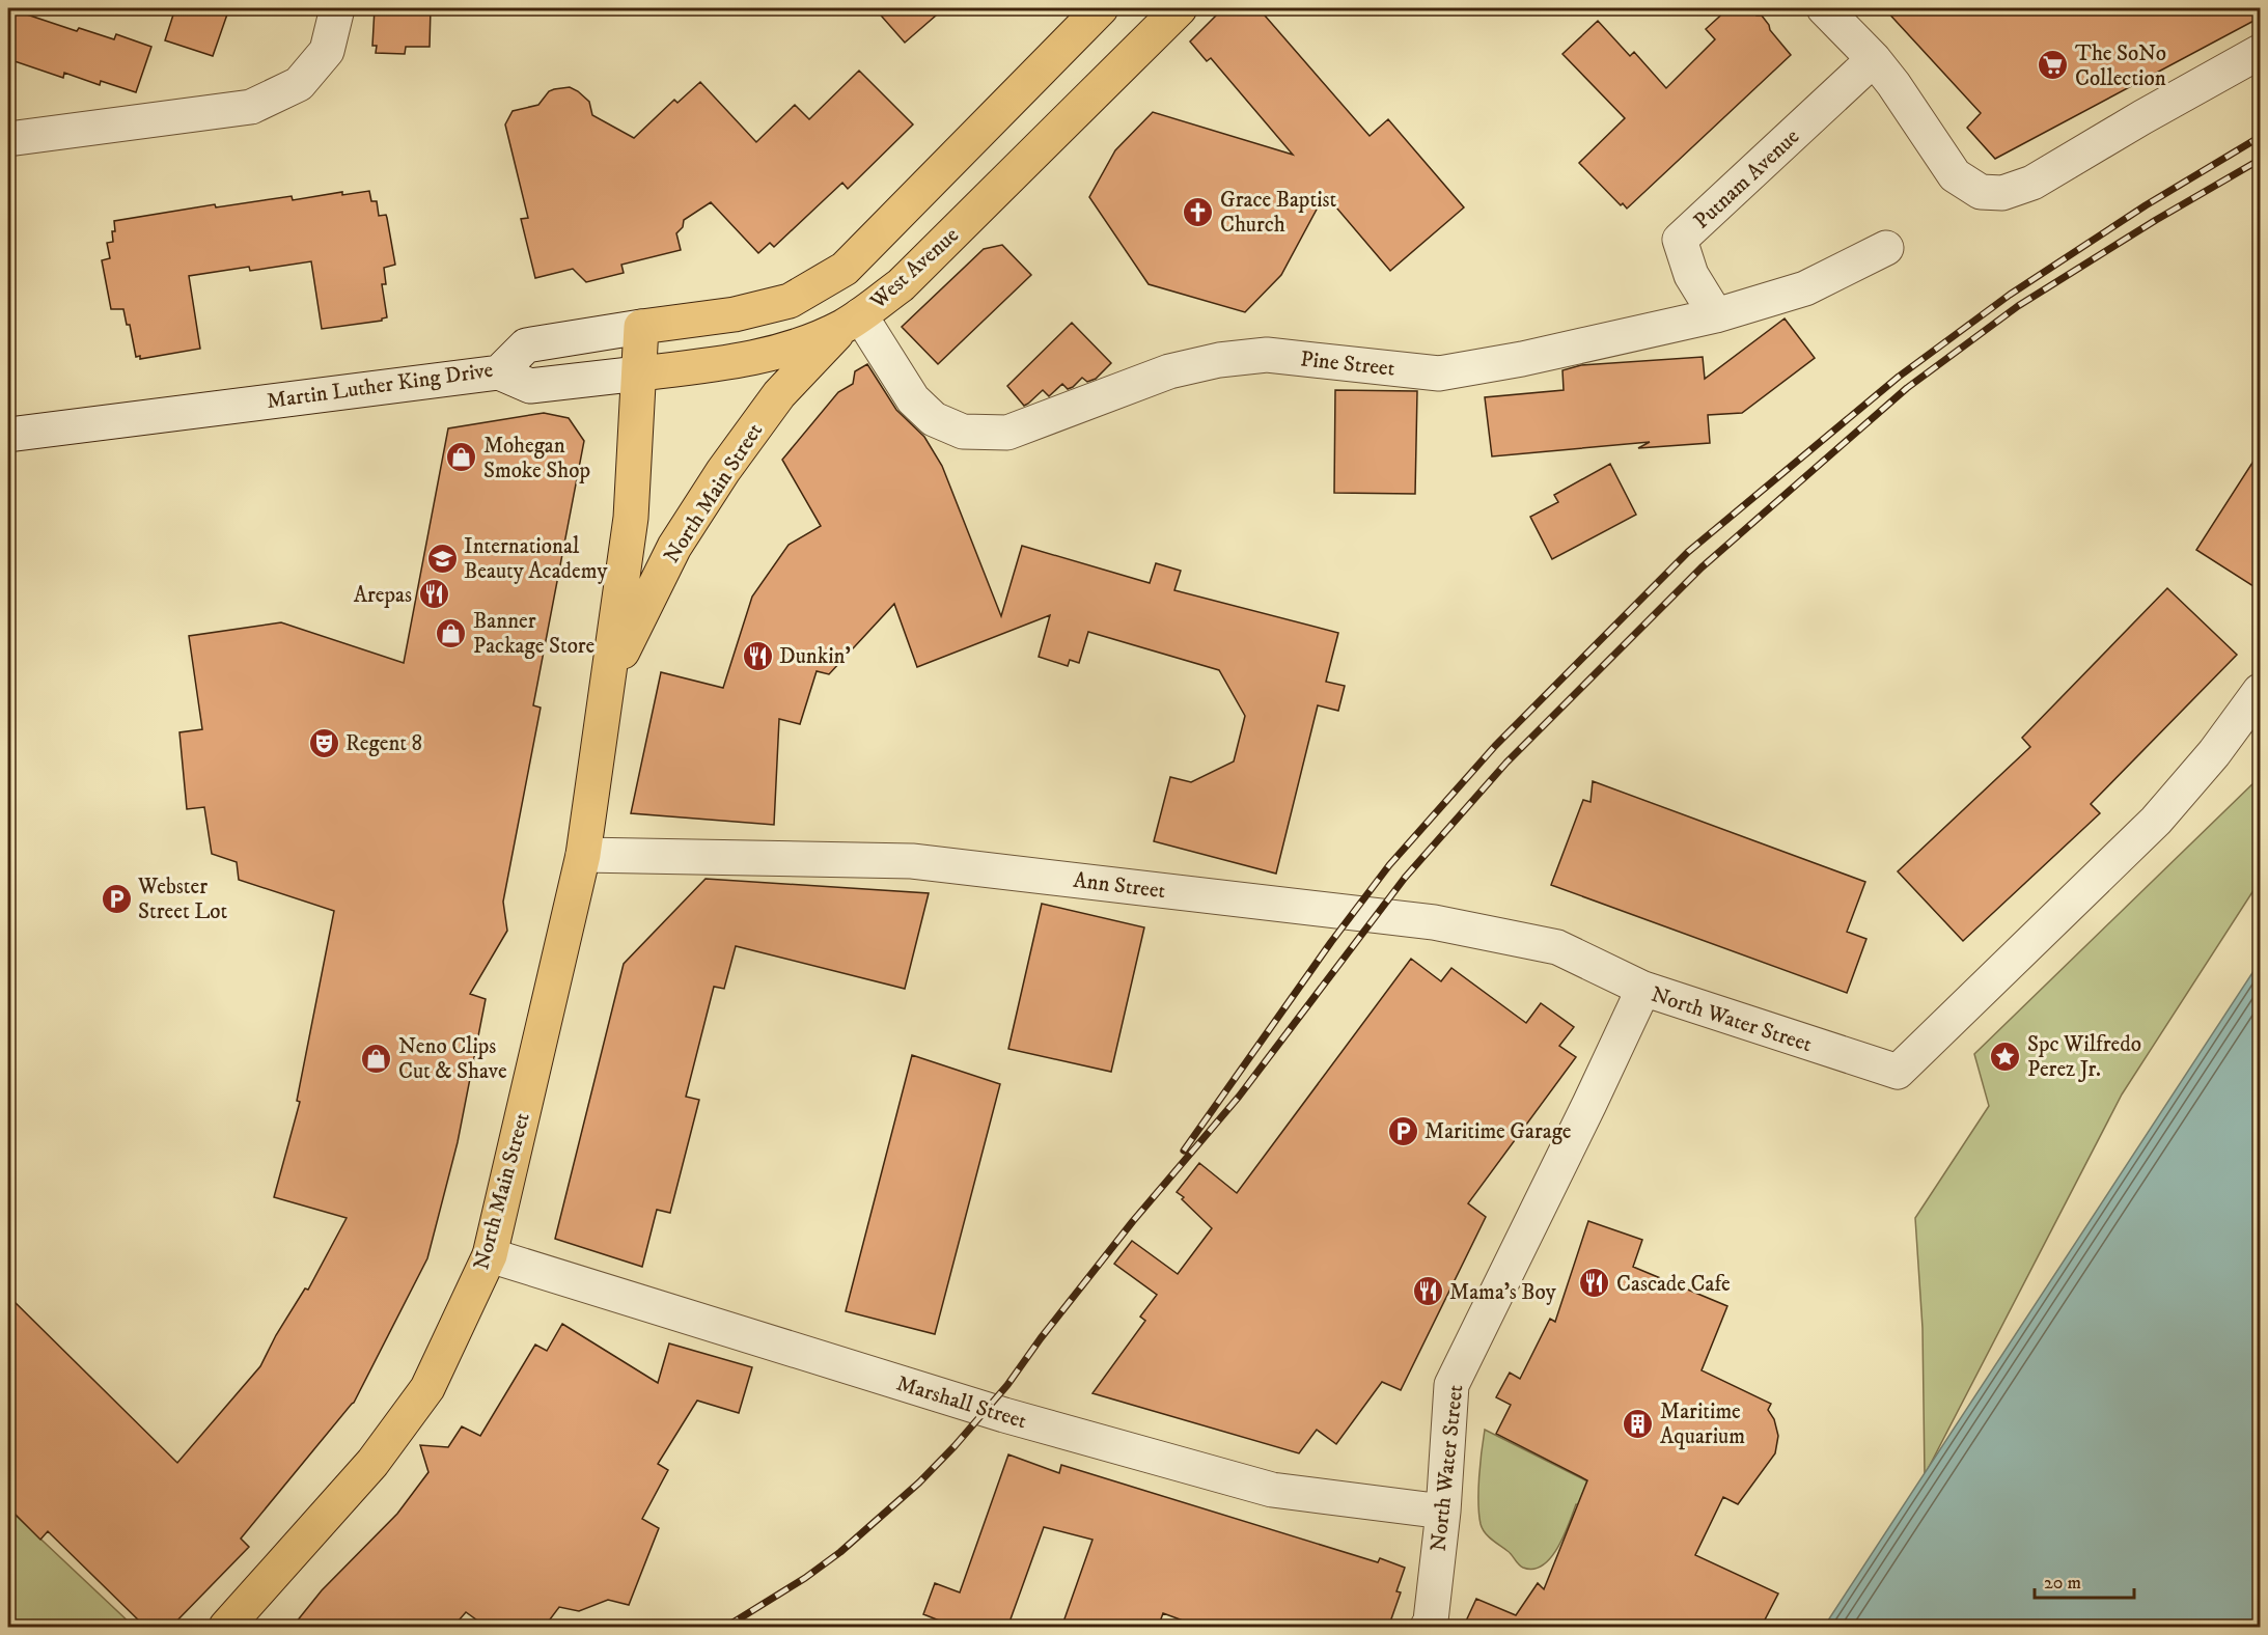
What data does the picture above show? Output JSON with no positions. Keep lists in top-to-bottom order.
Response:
{
  "streets": {
    "main road": ["West Avenue", "Martin Luther King Drive", "North Main Street"],
    "street": [
      "Putnam Avenue",
      "Pine Street",
      "Ann Street",
      "North Water Street",
      "Marshall Street"
    ]
  },
  "crossings": [
    ["Putnam Avenue", "Pine Street"],
    ["West Avenue", "Pine Street"],
    ["West Avenue", "Martin Luther King Drive"],
    ["West Avenue", "North Main Street"],
    ["Pine Street", "North Main Street"],
    ["Martin Luther King Drive", "North Main Street"],
    ["North Main Street", "Ann Street"],
    ["North Main Street", "Marshall Street"],
    ["Ann Street", "North Water Street"],
    ["North Water Street", "Marshall Street"]
  ],
  "places": {
    "supermarket": ["The SoNo Collection"],
    "church": ["Grace Baptist Church"],
    "shop": ["Mohegan Smoke Shop", "Banner Package Store", "Neno Clips Cut & Shave"],
    "school or university": ["International Beauty Academy"],
    "restaurant": [
      "Arepas",
      "Dunkin'",
      "Cascade Cafe",
      "Mama's Boy"
    ],
    "theatre": ["Regent 8"],
    "parking": ["Webster Street Lot", "Maritime Garage"],
    "place": ["Spc Wilfredo Perez Jr."],
    "building": ["Maritime Aquarium"]
  },
  "scale_bar": "20 m"
}
